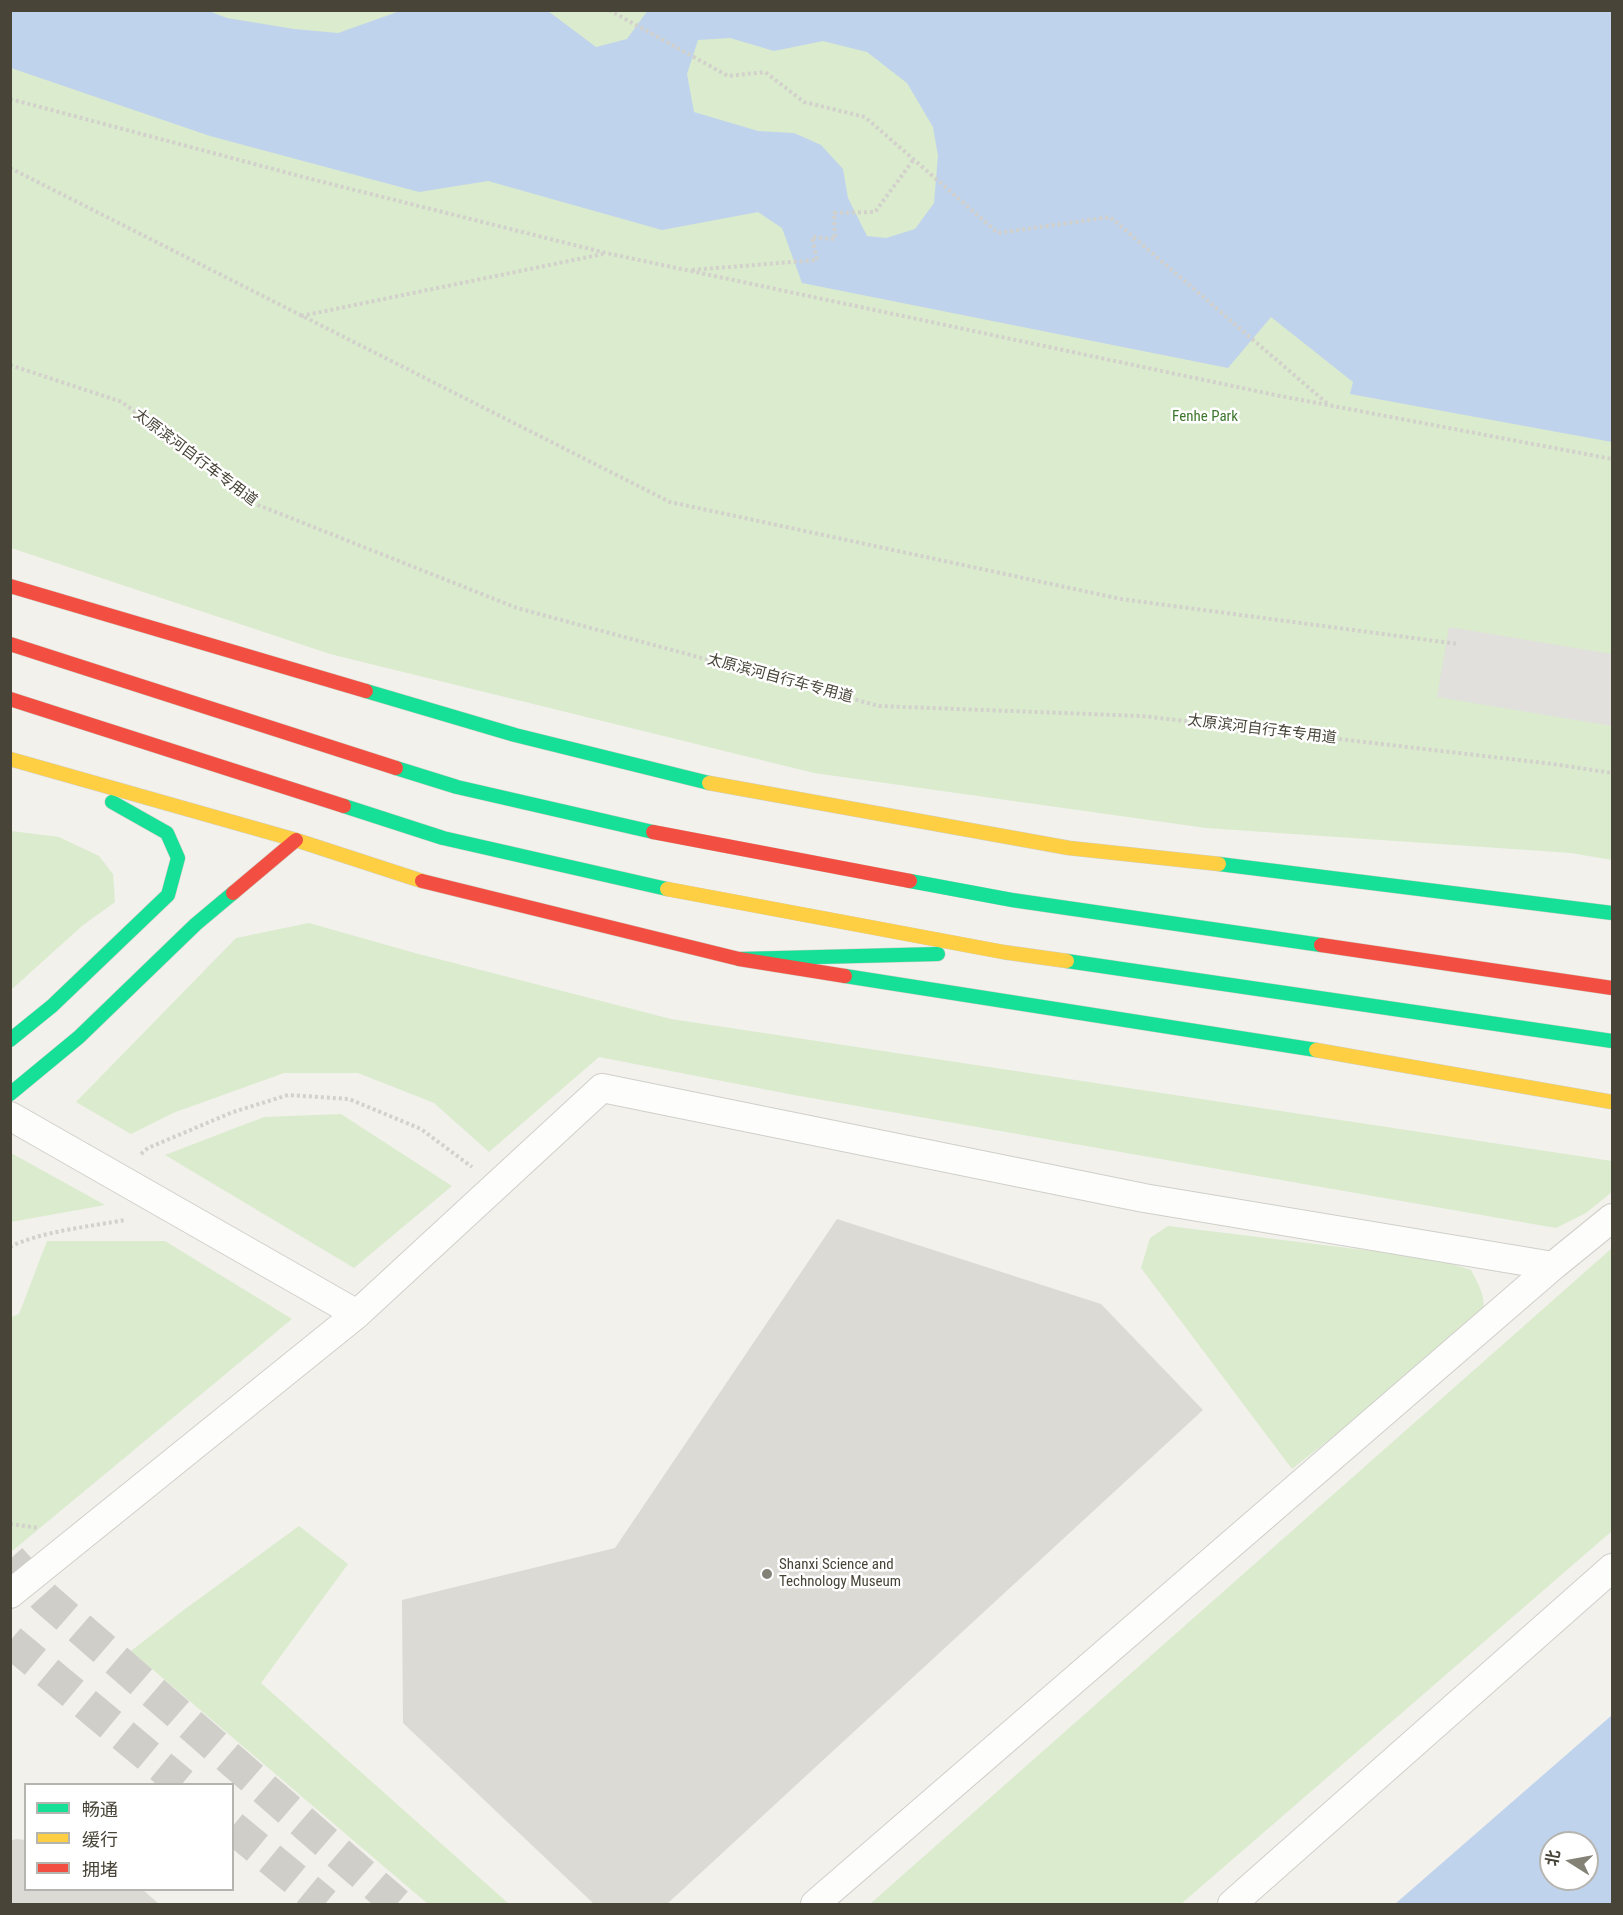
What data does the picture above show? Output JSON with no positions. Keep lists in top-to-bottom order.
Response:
{
  "streets": {
    "path": ["太原滨河自行车专用道"]
  },
  "parks": ["Fenhe Park"],
  "places": ["Shanxi Science and Technology Museum"],
  "legend": ["畅通", "缓行", "拥堵"],
  "north": "left"
}
